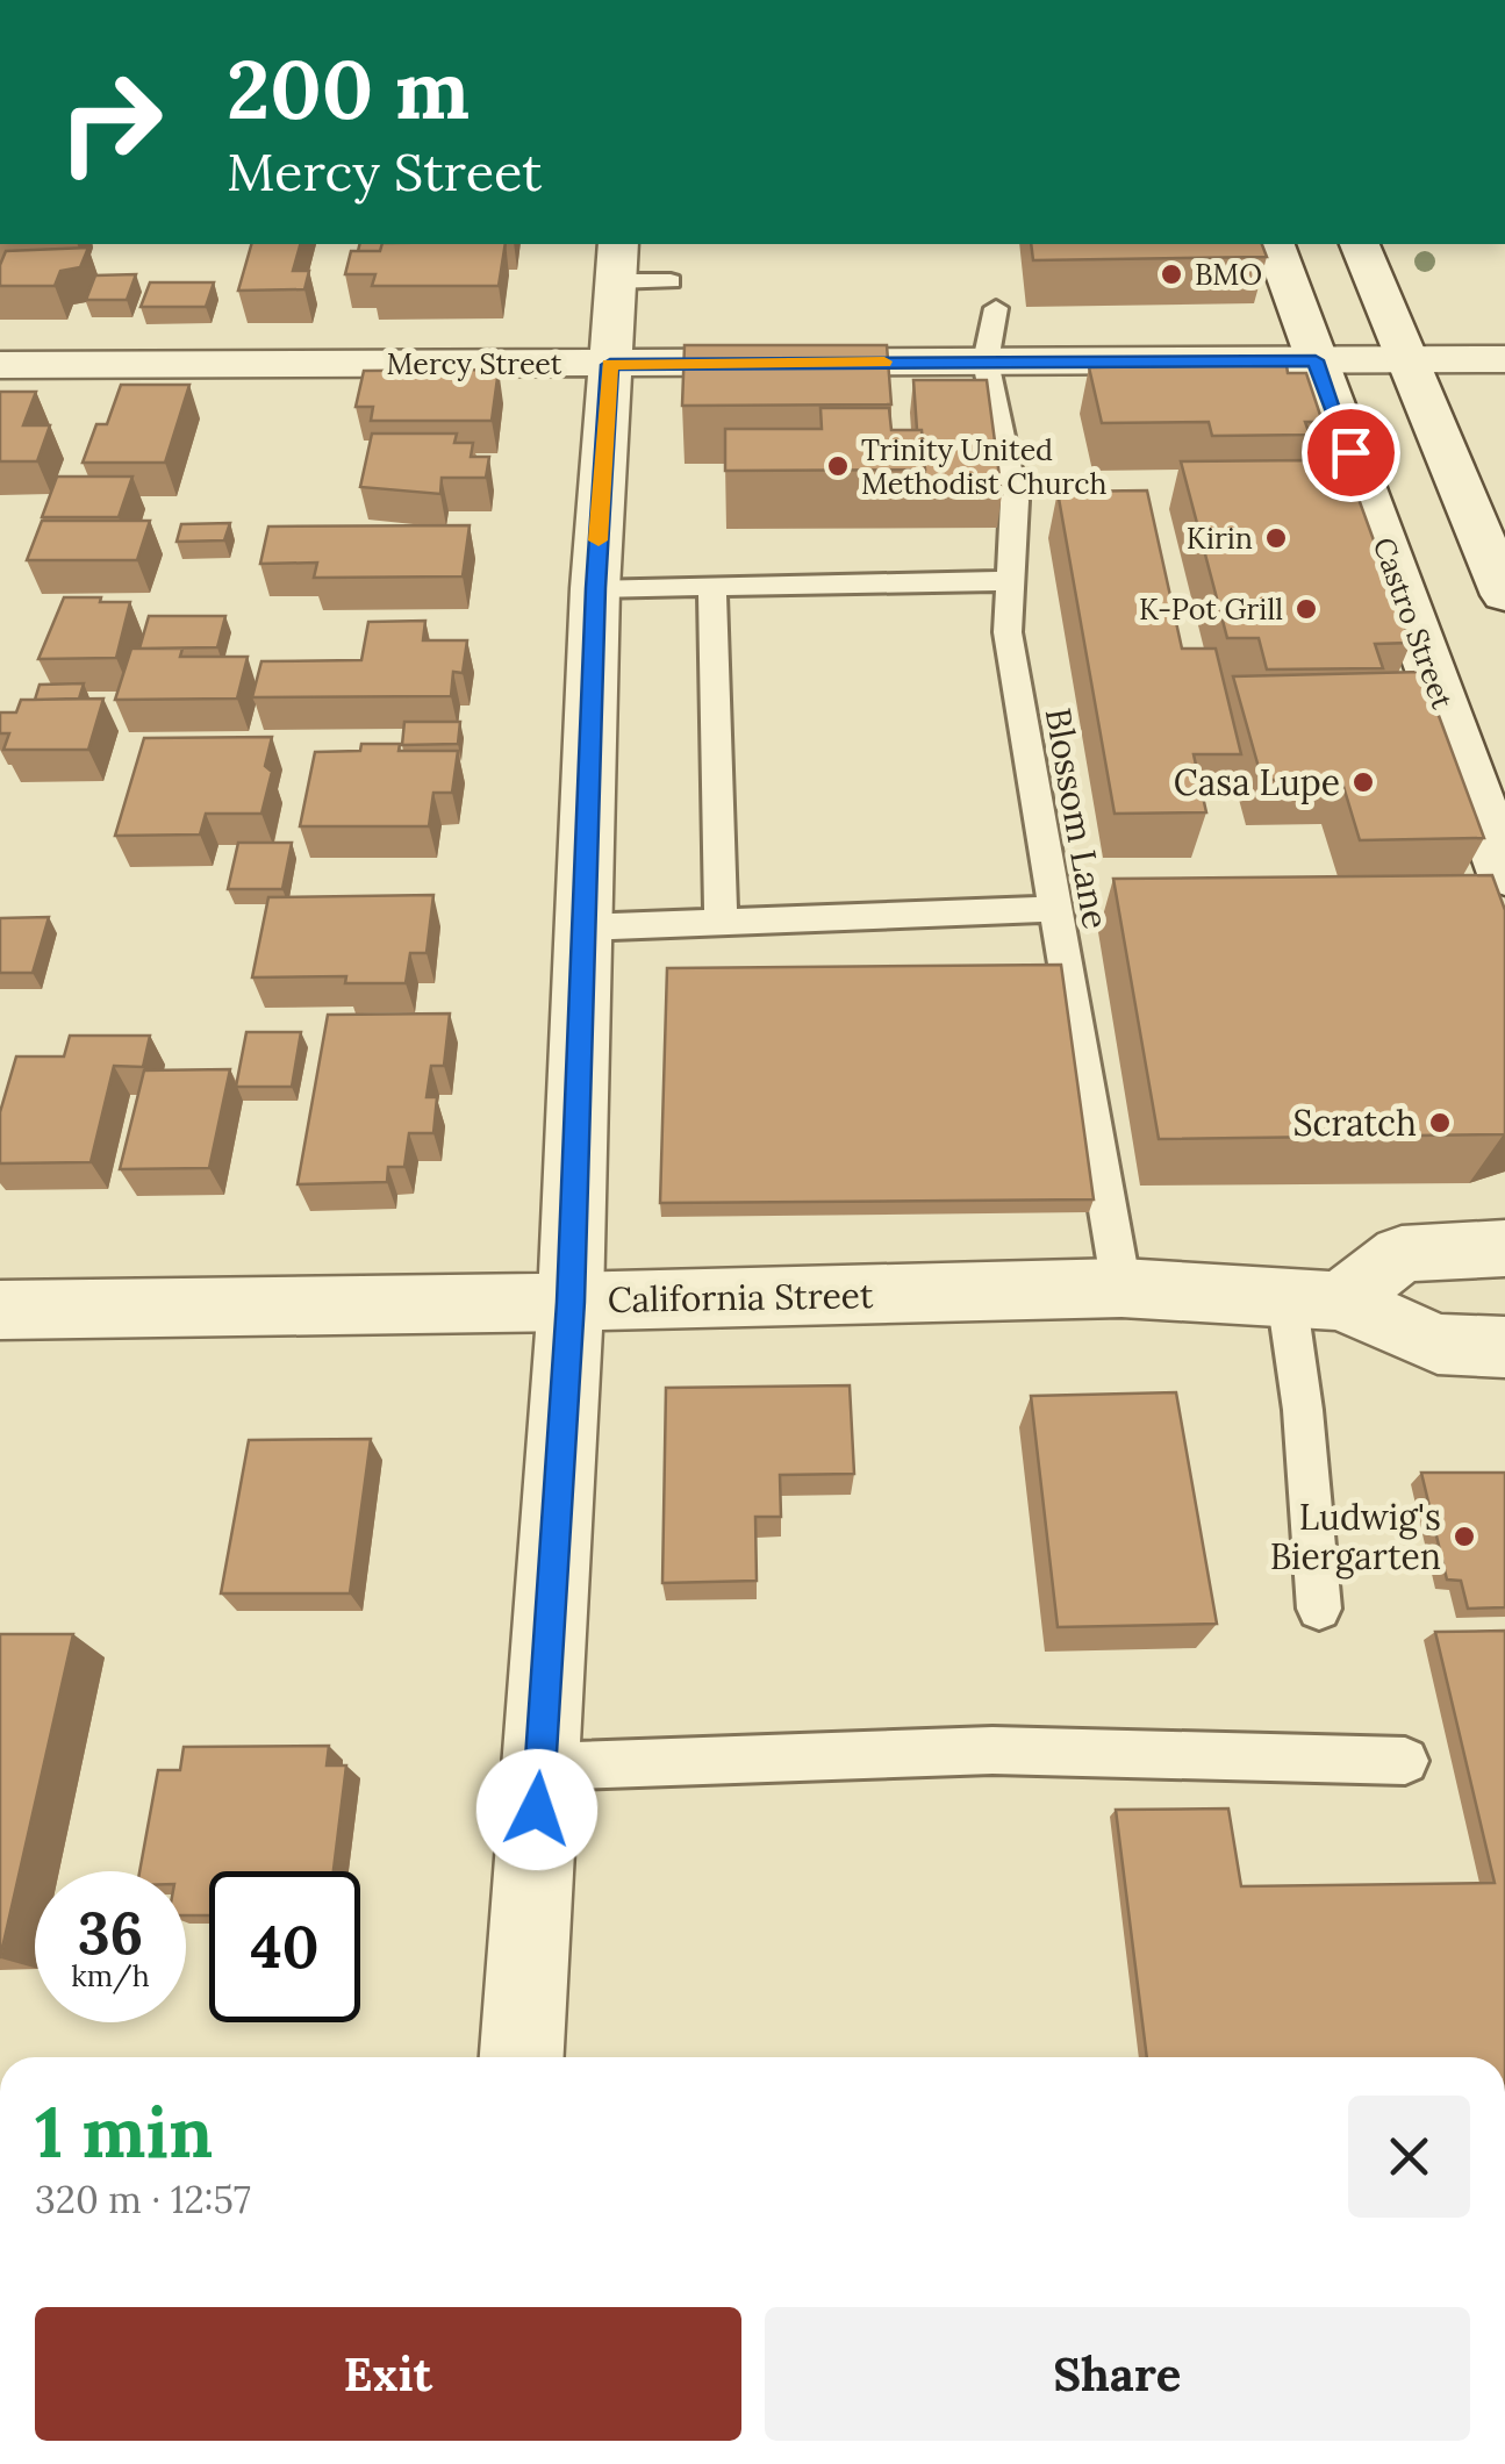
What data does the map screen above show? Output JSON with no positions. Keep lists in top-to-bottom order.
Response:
{
  "streets": {
    "street": ["Mercy Street", "Castro Street", "California Street"],
    "lane": ["Blossom Lane"]
  },
  "crossings": [
    ["Mercy Street", "Castro Street"],
    ["Mercy Street", "Blossom Lane"],
    ["Blossom Lane", "California Street"]
  ],
  "places": [
    "BMO",
    "Trinity United Methodist Church",
    "Kirin",
    "K-Pot Grill",
    "Casa Lupe",
    "Scratch",
    "Ludwig's Biergarten"
  ],
  "page": {
    "turn": ["200 m", "Mercy Street"],
    "speed": "36 km/h",
    "limit": "40",
    "heading": ["1 min", "320 m · 12:57"],
    "buttons": ["Exit", "Share"]
  }
}
